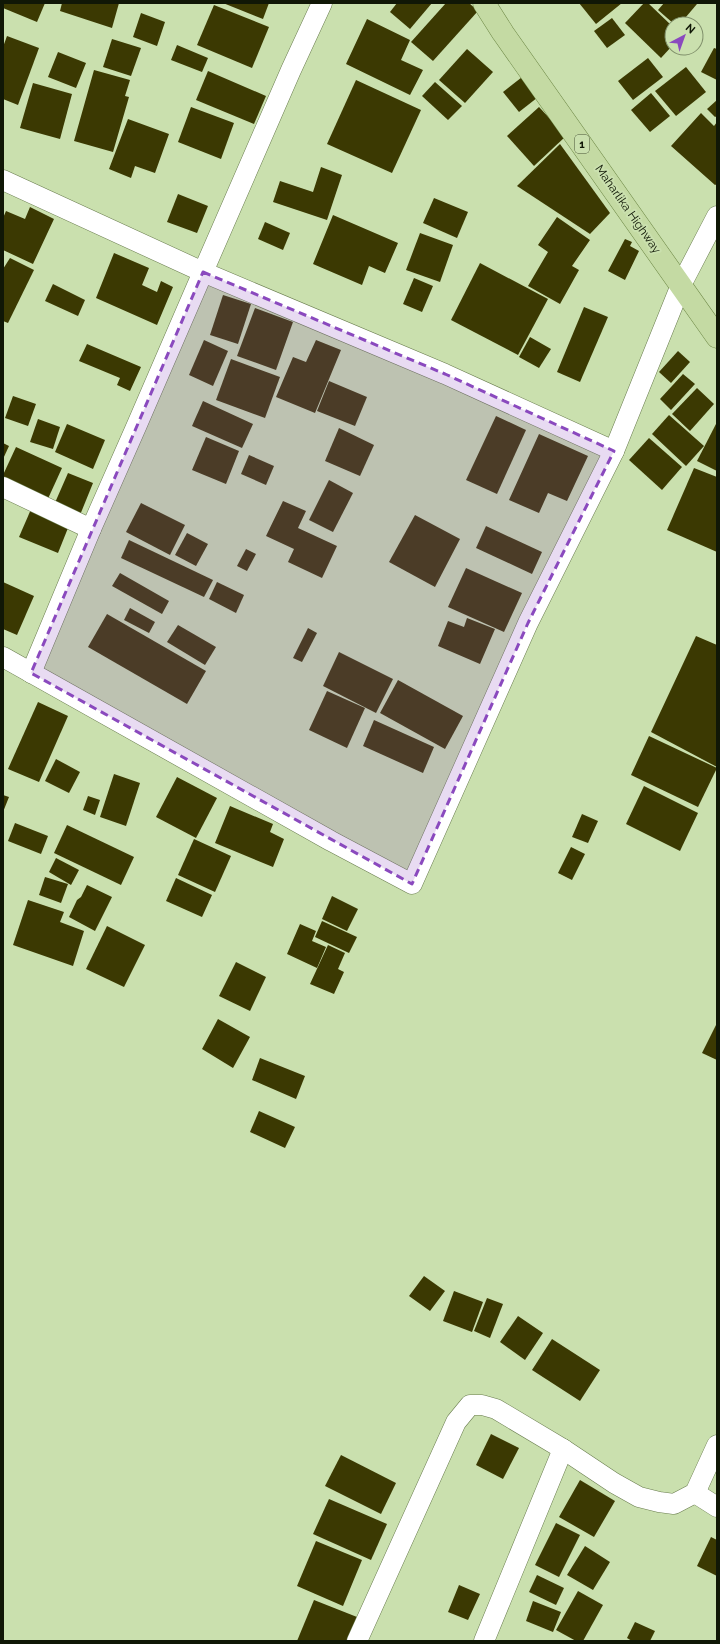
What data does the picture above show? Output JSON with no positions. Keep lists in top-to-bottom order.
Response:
{
  "streets": {
    "main road": ["1", "Maharlika Highway"]
  },
  "north": "top right"
}
